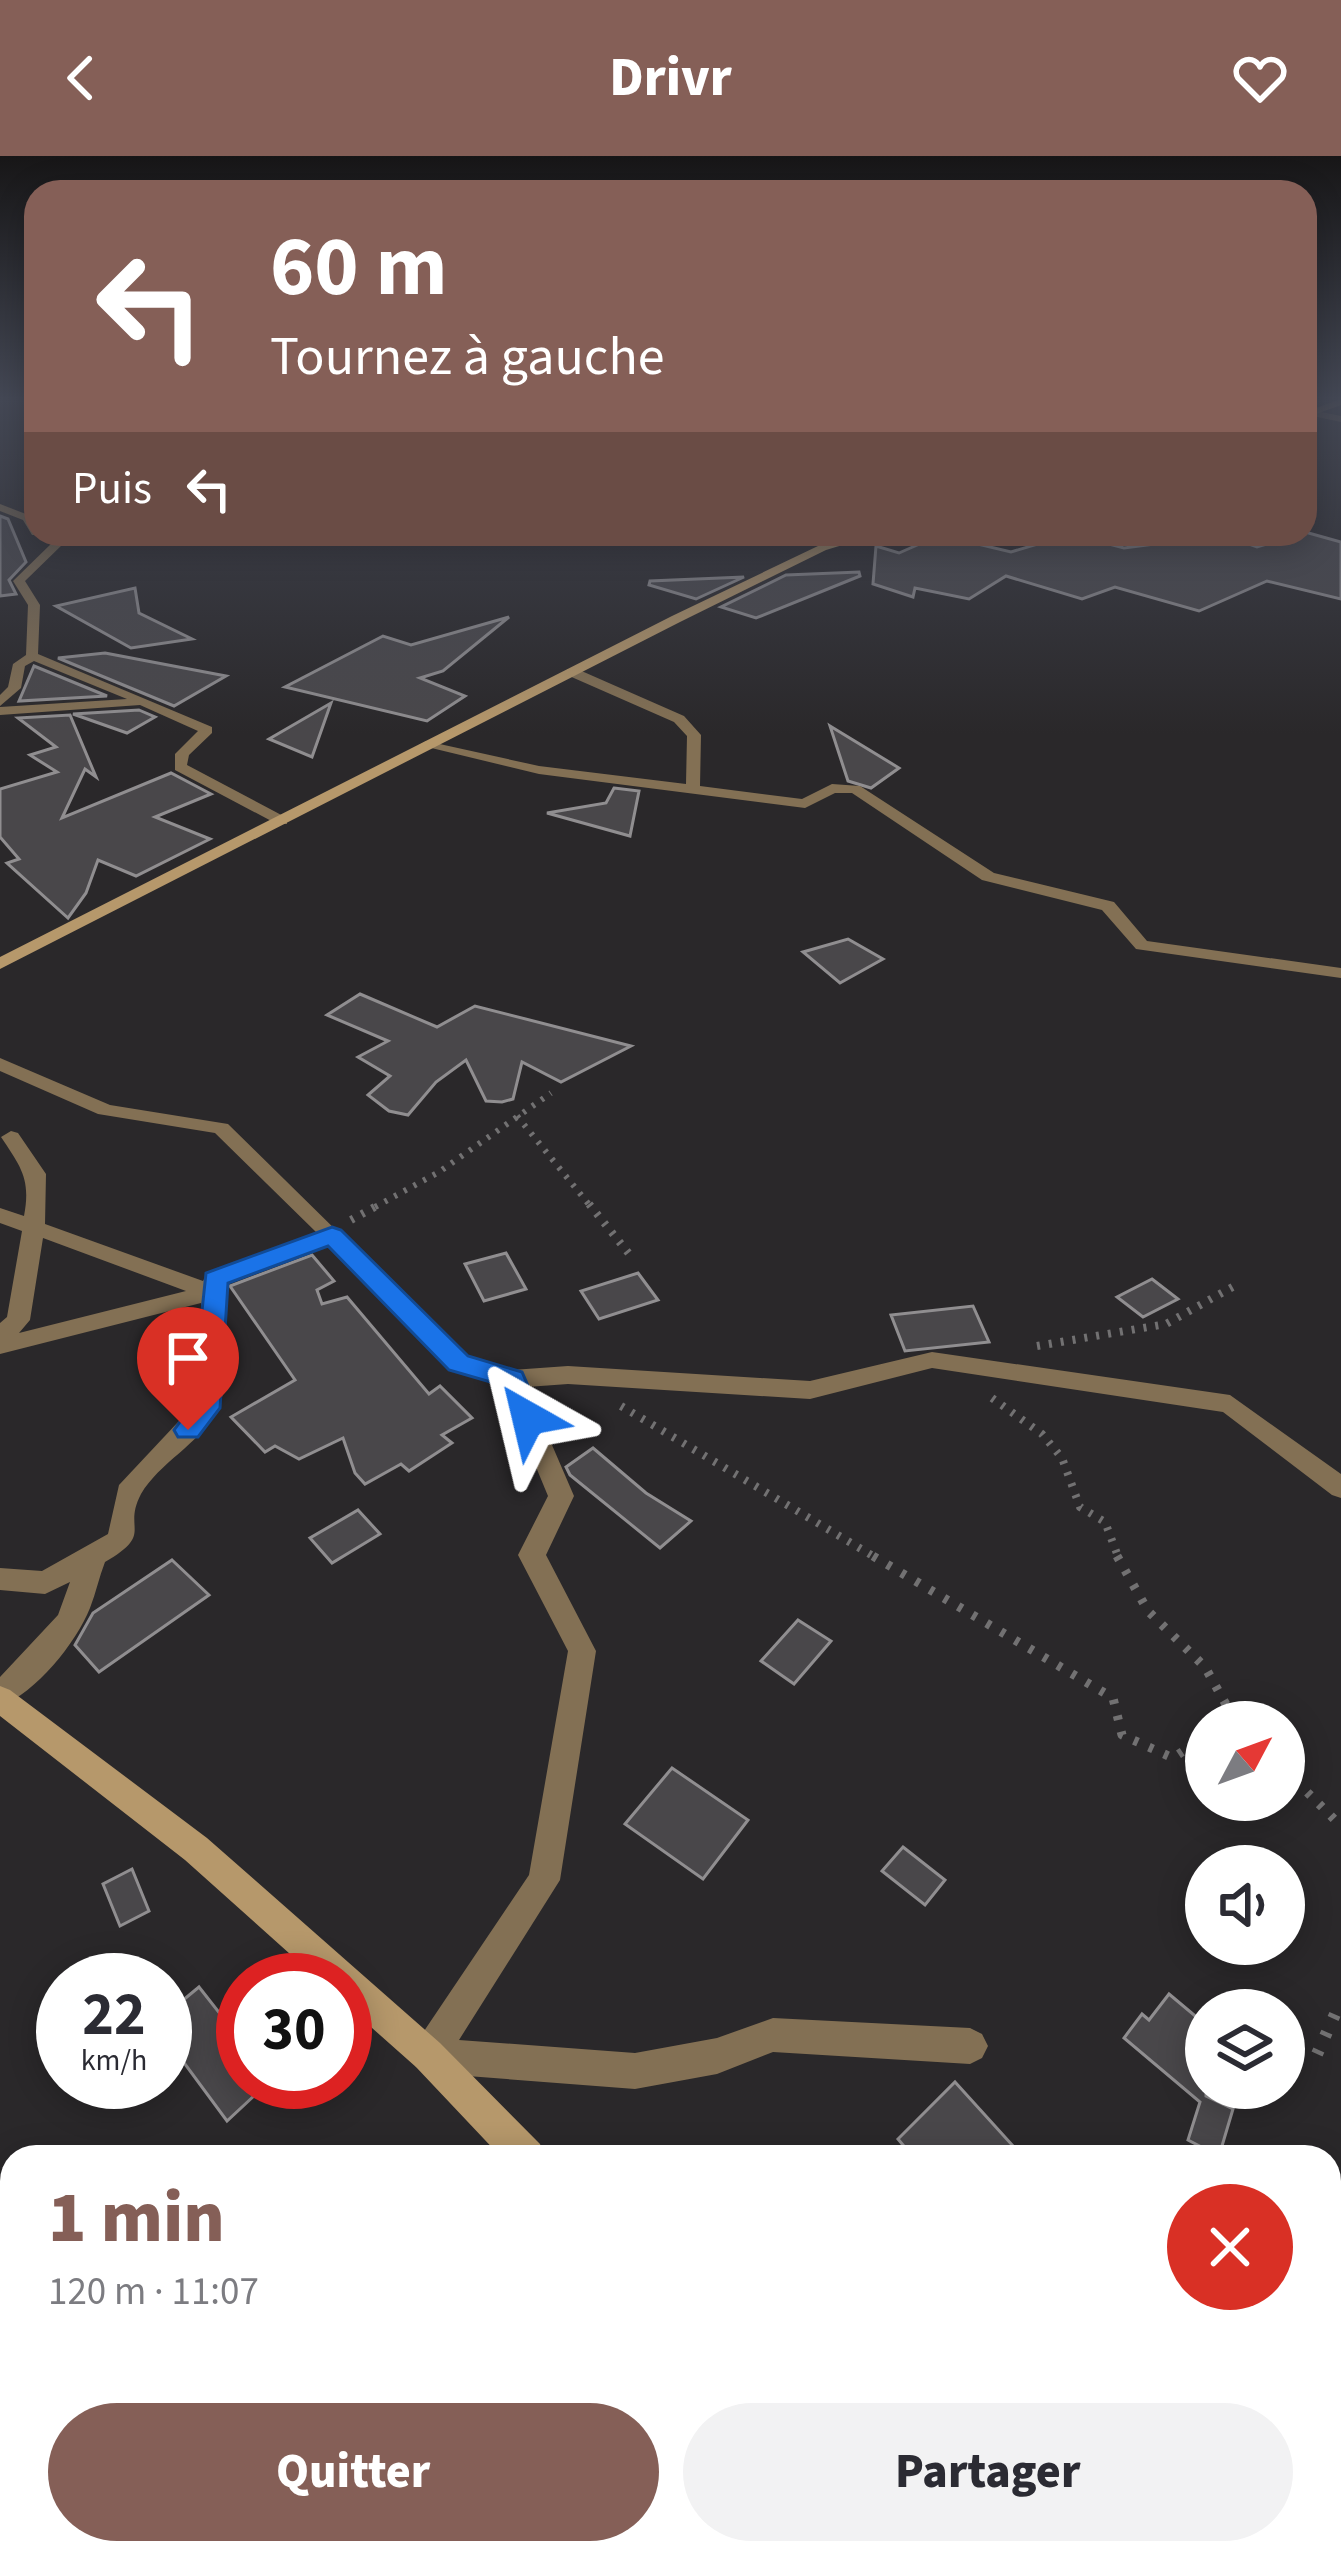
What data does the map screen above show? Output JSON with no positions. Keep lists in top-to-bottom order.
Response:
{
  "north": "top right",
  "page": {
    "header": "Drivr",
    "turn": ["60 m", "Tournez à gauche"],
    "then": "Puis",
    "speed": "22 km/h",
    "limit": "30",
    "heading": ["1 min", "120 m · 11:07"],
    "buttons": ["Quitter", "Partager"]
  }
}
